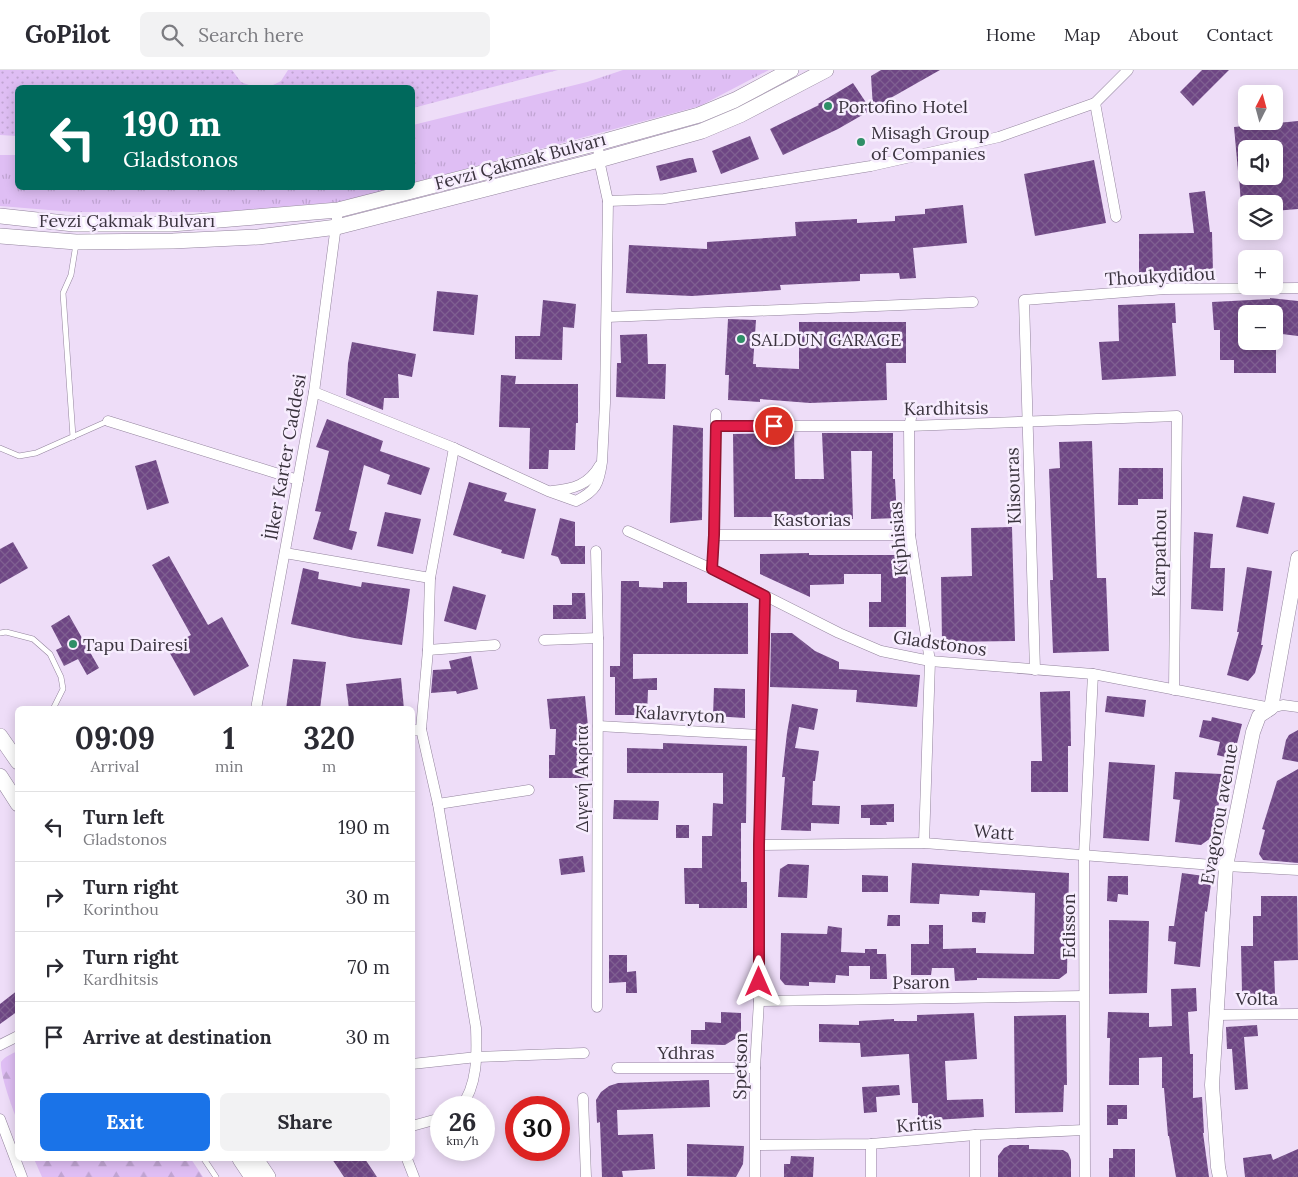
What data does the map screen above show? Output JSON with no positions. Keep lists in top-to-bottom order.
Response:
{
  "streets": {
    "main road": ["Fevzi Çakmak Bulvarı"],
    "street": [
      "Thoukydidou",
      "Kardhitsis",
      "İlker Karter Caddesi",
      "Klisouras",
      "Kastorias",
      "Kiphisias",
      "Karpathou",
      "Gladstonos",
      "Kalavryton",
      "Διγενή Ακρίτα",
      "Evagorou avenue",
      "Watt",
      "Edisson",
      "Psaron",
      "Volta",
      "Ydhras",
      "Spetson",
      "Kritis"
    ]
  },
  "crossings": [
    ["Fevzi Çakmak Bulvarı", "İlker Karter Caddesi"],
    ["Thoukydidou", "Klisouras"],
    ["Kardhitsis", "Klisouras"],
    ["Kardhitsis", "Kiphisias"],
    ["Kardhitsis", "Karpathou"],
    ["Klisouras", "Gladstonos"],
    ["Kastorias", "Kiphisias"],
    ["Kiphisias", "Gladstonos"],
    ["Kiphisias", "Watt"],
    ["Karpathou", "Gladstonos"],
    ["Gladstonos", "Evagorou avenue"],
    ["Gladstonos", "Edisson"],
    ["Gladstonos", "Spetson"],
    ["Kalavryton", "Διγενή Ακρίτα"],
    ["Kalavryton", "Spetson"],
    ["Evagorou avenue", "Watt"],
    ["Evagorou avenue", "Volta"],
    ["Watt", "Edisson"],
    ["Watt", "Spetson"],
    ["Edisson", "Psaron"],
    ["Edisson", "Kritis"],
    ["Psaron", "Spetson"],
    ["Ydhras", "Spetson"],
    ["Spetson", "Kritis"]
  ],
  "places": [
    "Portofino Hotel",
    "Misagh Group of Companies",
    "SALDUN GARAGE",
    "Tapu Dairesi"
  ],
  "north": "top",
  "page": {
    "header": "GoPilot",
    "search": "Search here",
    "nav": [
      "Home",
      "Map",
      "About",
      "Contact"
    ],
    "map_buttons": ["+", "−"],
    "turn": ["190 m", "Gladstonos"],
    "eta": [
      "09:09",
      "Arrival",
      "1",
      "min",
      "320",
      "m"
    ],
    "list": [
      {
        "name": "Turn left",
        "note": "Gladstonos",
        "value": "190 m"
      },
      {
        "name": "Turn right",
        "note": "Korinthou",
        "value": "30 m"
      },
      {
        "name": "Turn right",
        "note": "Kardhitsis",
        "value": "70 m"
      },
      {
        "name": "Arrive at destination",
        "value": "30 m"
      }
    ],
    "buttons": ["Exit", "Share"],
    "speed": "26 km/h",
    "limit": "30"
  }
}
